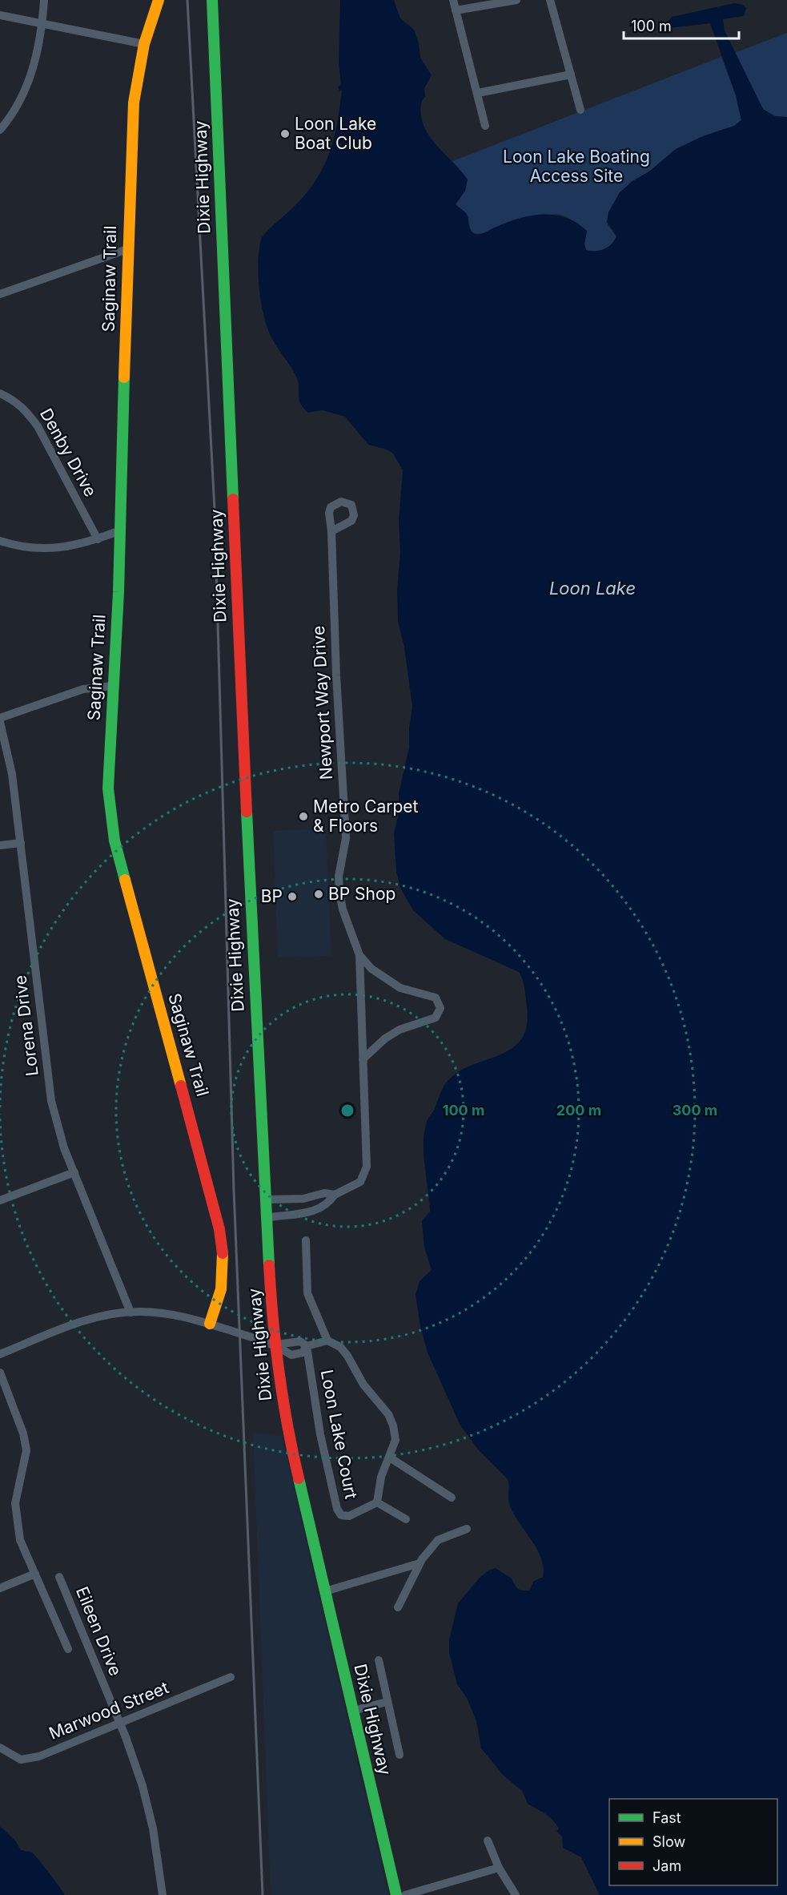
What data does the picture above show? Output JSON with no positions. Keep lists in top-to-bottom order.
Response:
{
  "streets": {
    "main road": ["Dixie Highway", "Saginaw Trail"],
    "street": [
      "Denby Drive",
      "Newport Way Drive",
      "Lorena Drive",
      "Loon Lake Court",
      "Eileen Drive",
      "Marwood Street"
    ]
  },
  "crossings": [
    ["Dixie Highway", "Newport Way Drive"],
    ["Eileen Drive", "Marwood Street"]
  ],
  "water": ["Loon Lake"],
  "parks": ["Loon Lake Boating Access Site"],
  "places": [
    "Loon Lake Boat Club",
    "Metro Carpet & Floors",
    "BP Shop",
    "BP"
  ],
  "legend": ["Fast", "Slow", "Jam"],
  "scale_bar": "100 m",
  "rings": ["100 m", "200 m", "300 m"]
}
